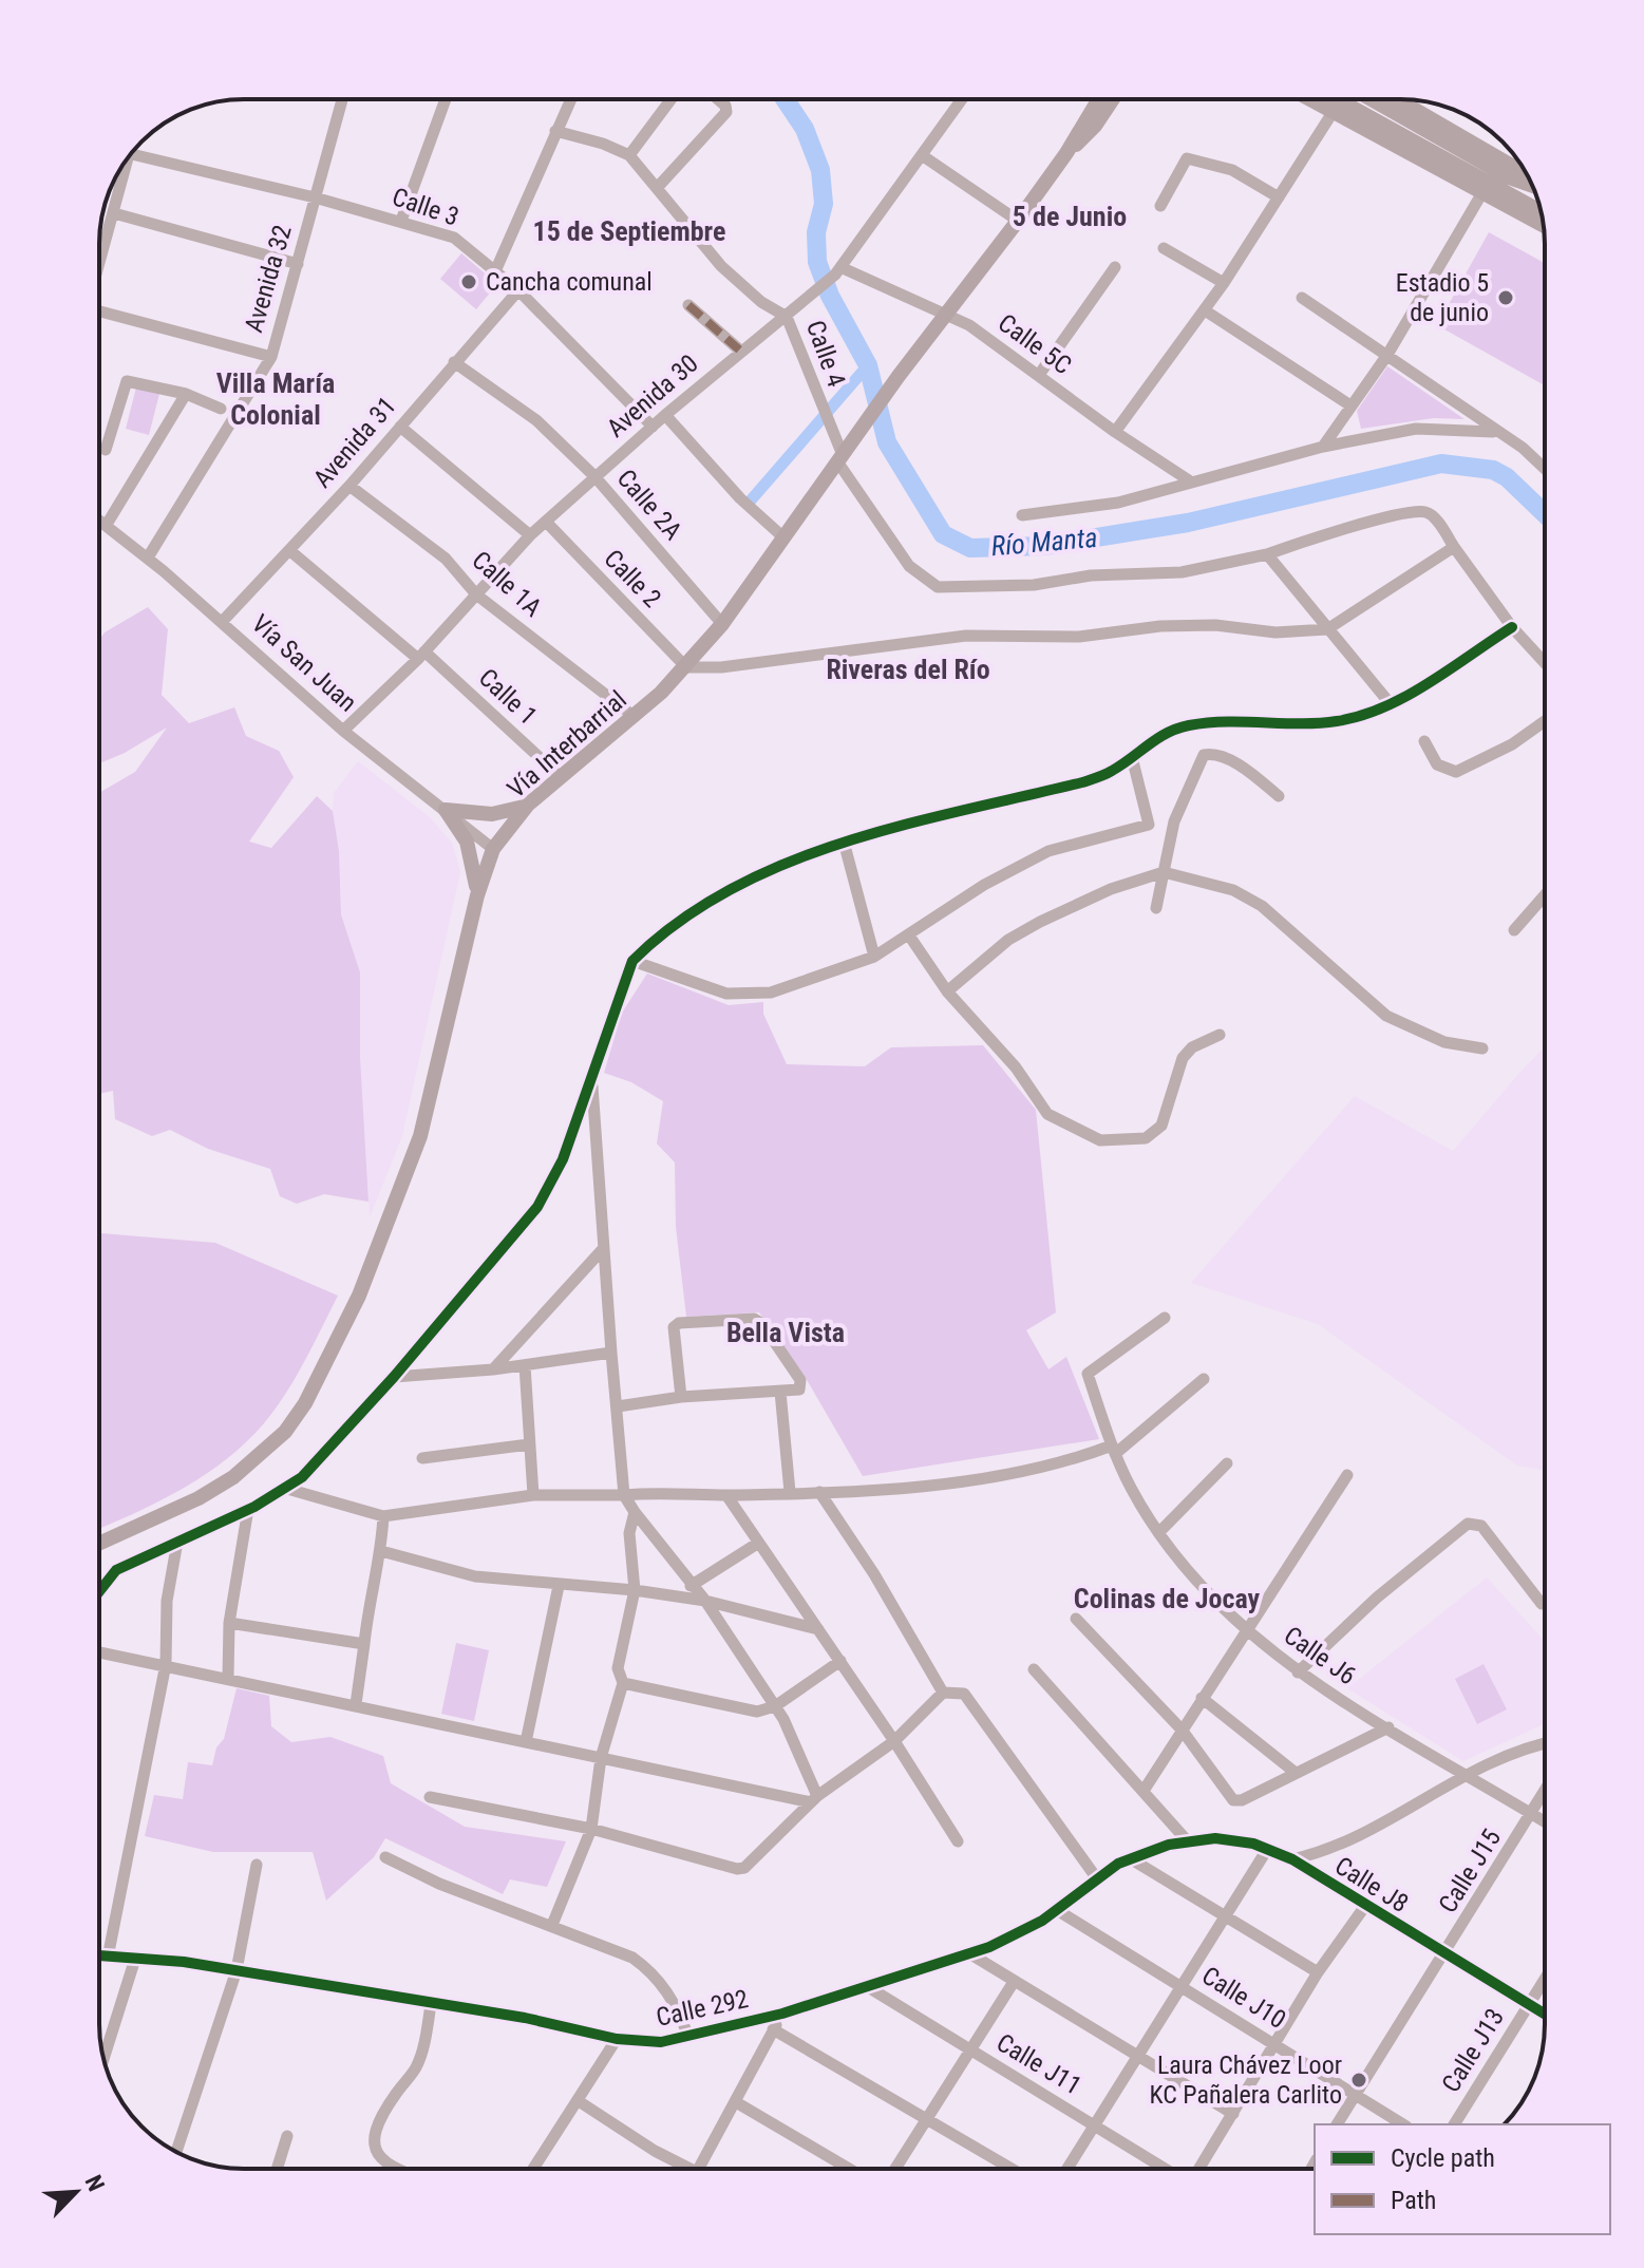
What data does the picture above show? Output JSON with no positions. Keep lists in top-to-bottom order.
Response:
{
  "streets": {
    "main road": ["Vía Interbarrial"],
    "street": [
      "Calle 3",
      "Avenida 32",
      "Calle 5C",
      "Calle 4",
      "Avenida 30",
      "Avenida 31",
      "Calle 2A",
      "Calle 2",
      "Calle 1A",
      "Vía San Juan",
      "Calle 1",
      "Calle J6",
      "Calle J15",
      "Calle J8",
      "Calle J10",
      "Calle 292",
      "Calle J13",
      "Calle J11"
    ]
  },
  "crossings": [
    ["Calle 3", "Avenida 32"],
    ["Calle 3", "Avenida 30"],
    ["Calle 3", "Avenida 31"],
    ["Avenida 32", "Vía San Juan"],
    ["Calle 5C", "Avenida 30"],
    ["Calle 5C", "Vía Interbarrial"],
    ["Calle 4", "Avenida 30"],
    ["Calle 4", "Vía Interbarrial"],
    ["Avenida 30", "Calle 2A"],
    ["Avenida 30", "Calle 2"],
    ["Avenida 30", "Calle 1A"],
    ["Avenida 30", "Vía San Juan"],
    ["Avenida 30", "Calle 1"],
    ["Avenida 31", "Calle 2A"],
    ["Avenida 31", "Calle 1A"],
    ["Avenida 31", "Vía San Juan"],
    ["Avenida 31", "Calle 1"],
    ["Calle 2A", "Vía Interbarrial"],
    ["Calle 2", "Vía Interbarrial"],
    ["Calle 1A", "Vía Interbarrial"],
    ["Vía San Juan", "Vía Interbarrial"],
    ["Calle 1", "Vía Interbarrial"],
    ["Calle J6", "Calle J15"],
    ["Calle J15", "Calle J8"],
    ["Calle J15", "Calle J10"],
    ["Calle J8", "Calle 292"],
    ["Calle J8", "Calle J13"],
    ["Calle J10", "Calle 292"],
    ["Calle 292", "Calle J11"]
  ],
  "districts": [
    "5 de Junio",
    "15 de Septiembre",
    "Villa María Colonial",
    "Riveras del Río",
    "Bella Vista",
    "Colinas de Jocay"
  ],
  "water": ["Río Manta"],
  "places": ["Cancha comunal", "Estadio 5 de junio", "Laura Chávez Loor KC Pañalera Carlito"],
  "legend": ["Cycle path", "Path"],
  "north": "top right"
}
